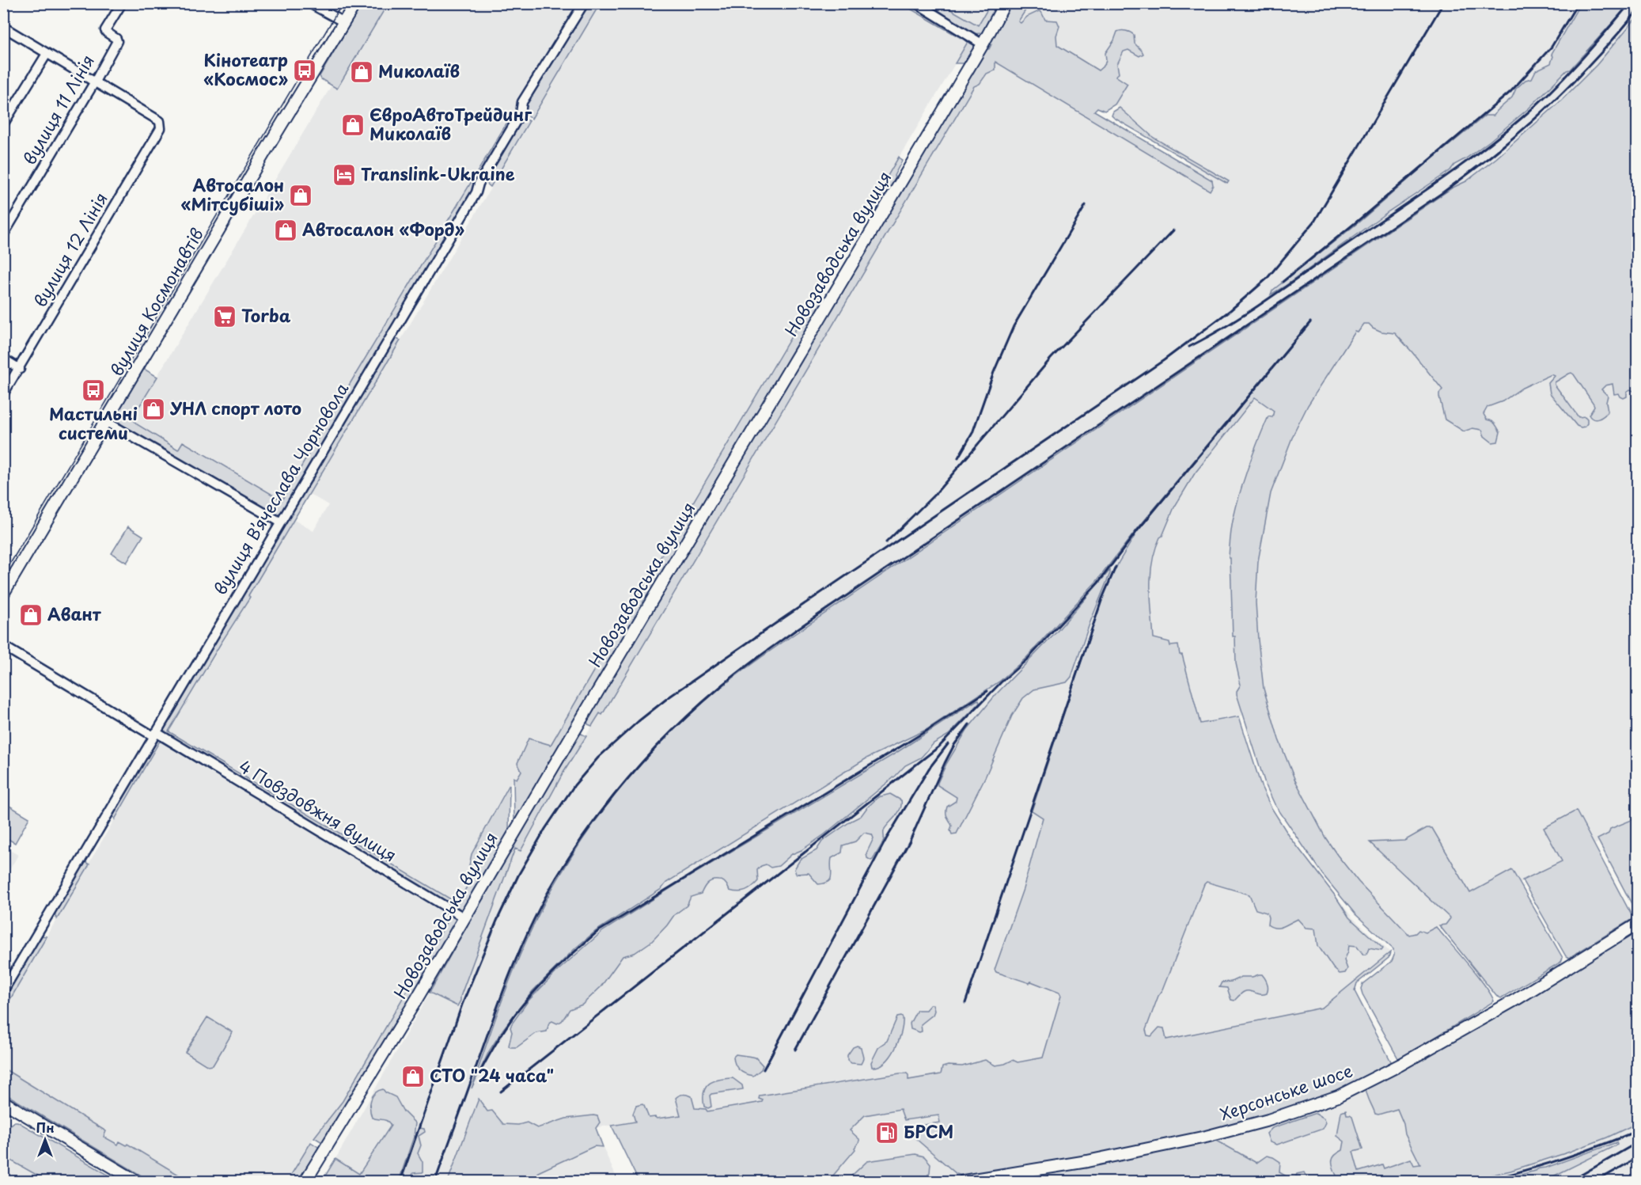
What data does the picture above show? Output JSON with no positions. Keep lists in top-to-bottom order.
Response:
{
  "streets": {
    "main road": ["Новозаводська вулиця", "вулиця Космонавтів", "Херсонське шосе"],
    "street": [
      "вулиця 11 Лінія",
      "вулиця 12 Лінія",
      "вулиця Вʼячеслава Чорновола",
      "4 Повздовжня вулиця"
    ]
  },
  "crossings": [
    ["вулиця 11 Лінія", "вулиця 12 Лінія"],
    ["Новозаводська вулиця", "4 Повздовжня вулиця"],
    ["вулиця Вʼячеслава Чорновола", "4 Повздовжня вулиця"]
  ],
  "places": {
    "bus stop": ["Кінотеатр «Космос»", "Мастильні системи"],
    "shop": [
      "Миколаїв",
      "ЄвроАвтоТрейдинг Миколаїв",
      "Автосалон «Мітсубіші»",
      "Автосалон «Форд»",
      "УНЛ спорт лото",
      "Авант",
      "СТО \"24 часа\""
    ],
    "hotel": ["Translink-Ukraine"],
    "supermarket": ["Torba"],
    "fuel station": ["БРСМ"]
  },
  "north": "top"
}
